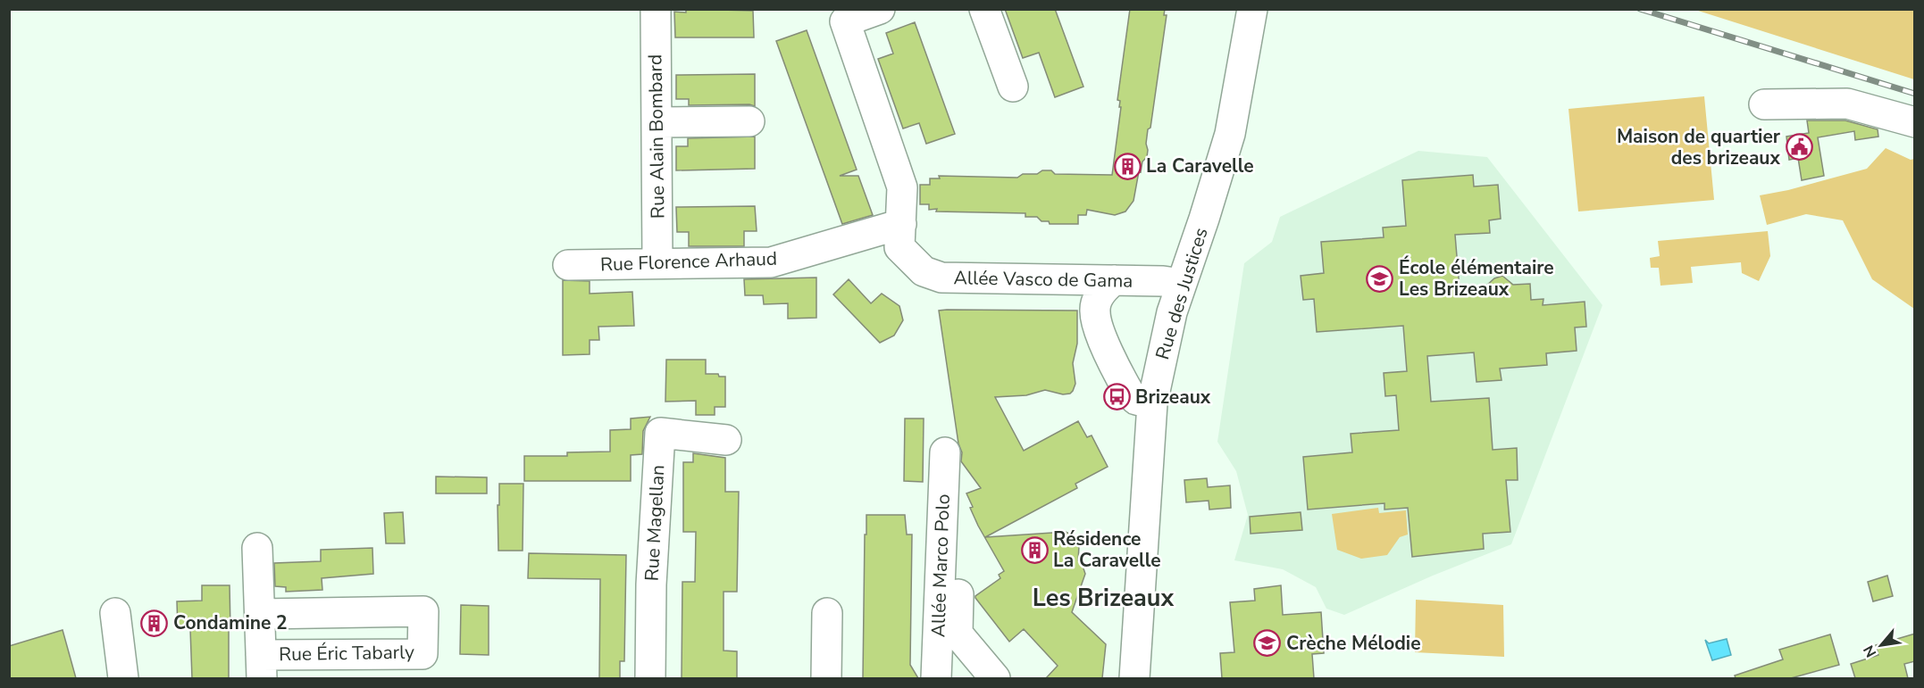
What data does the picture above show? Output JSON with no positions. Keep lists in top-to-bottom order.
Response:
{
  "streets": {
    "street": [
      "Rue Alain Bombard",
      "Rue Florence Arhaud",
      "Allée Vasco de Gama",
      "Rue des Justices",
      "Rue Magellan",
      "Allée Marco Polo",
      "Rue Éric Tabarly"
    ]
  },
  "crossings": [
    ["Rue Alain Bombard", "Rue Florence Arhaud"],
    ["Rue Florence Arhaud", "Allée Vasco de Gama"],
    ["Allée Vasco de Gama", "Rue des Justices"]
  ],
  "districts": ["Les Brizeaux"],
  "places": {
    "public building": ["Maison de quartier des brizeaux"],
    "building": ["La Caravelle", "Résidence La Caravelle", "Condamine 2"],
    "school or university": ["École élémentaire Les Brizeaux", "Crèche Mélodie"],
    "bus stop": ["Brizeaux"]
  },
  "north": "bottom left"
}
